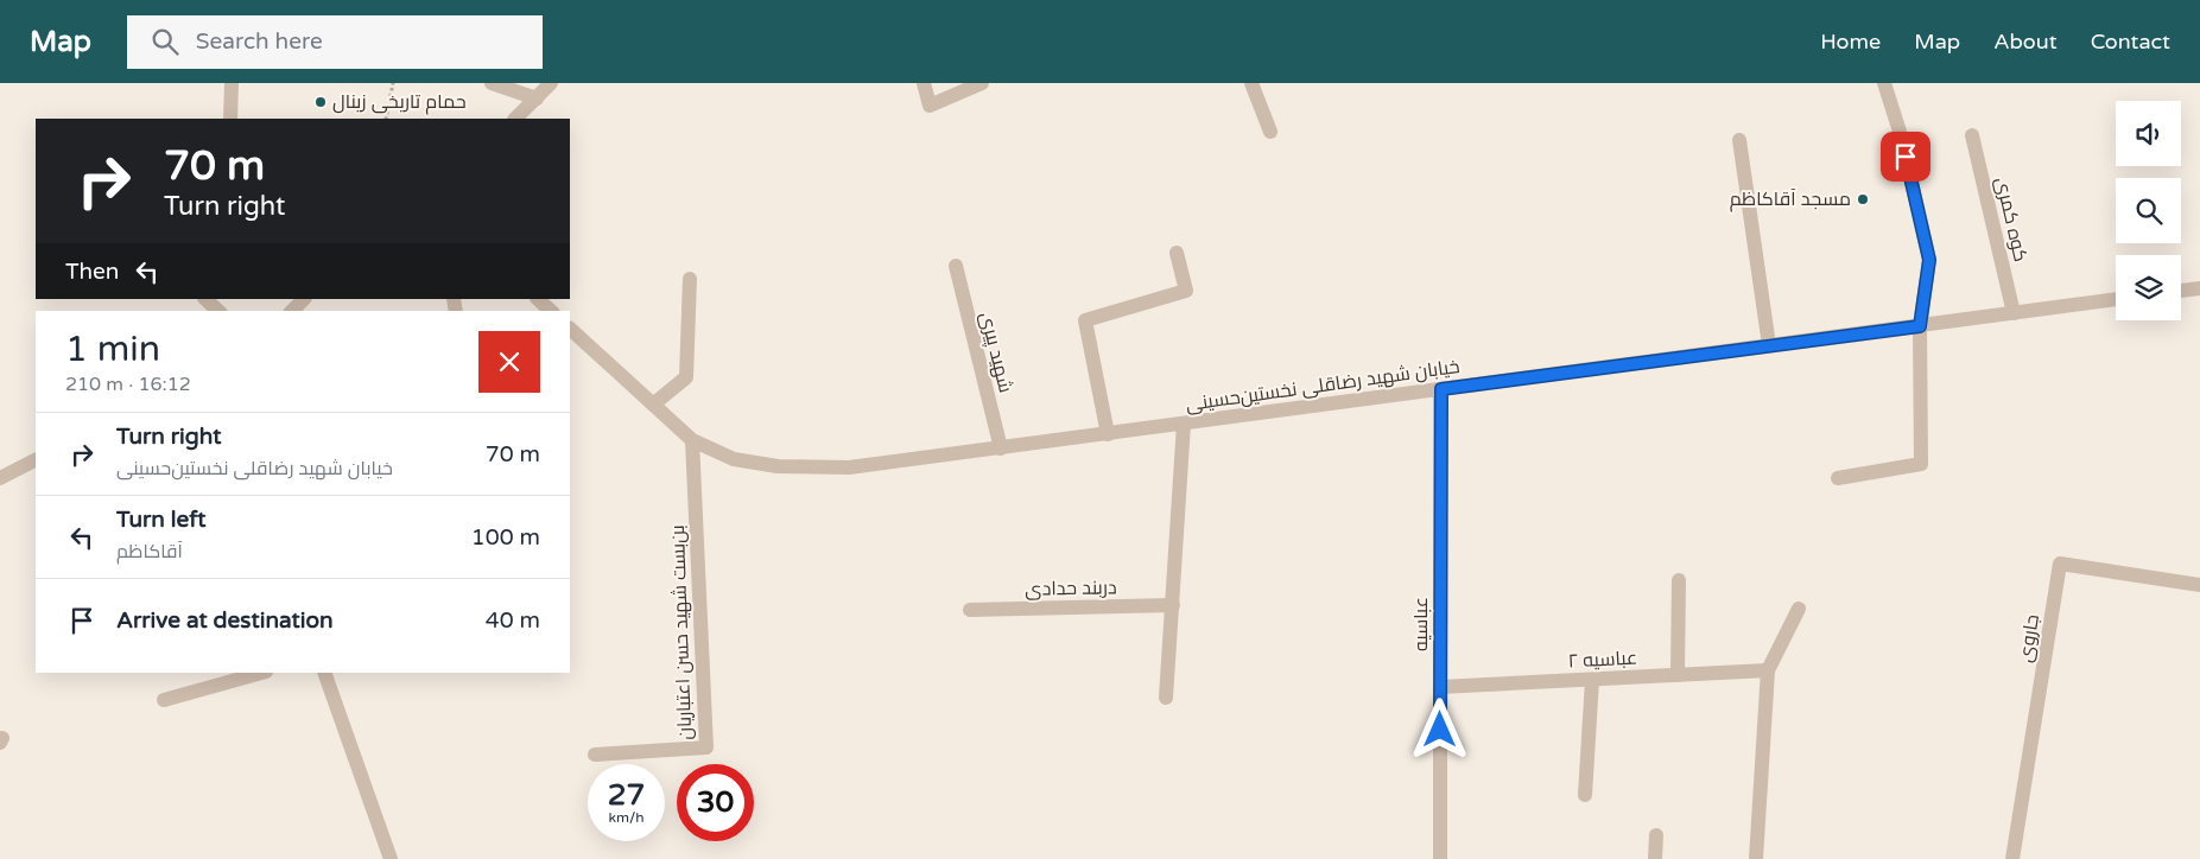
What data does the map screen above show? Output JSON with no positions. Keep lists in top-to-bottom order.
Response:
{
  "streets": {
    "street": [
      "کوه کمری",
      "شهید پیری",
      "خیابان شهید رضاقلی نخستین‌حسینی",
      "دربند حدادی",
      "عباسیه",
      "بن‌بست شهید حسن اعتباریان",
      "جاروی",
      "عباسیه ۲"
    ]
  },
  "crossings": [
    ["کوه کمری", "خیابان شهید رضاقلی نخستین‌حسینی"],
    ["شهید پیری", "خیابان شهید رضاقلی نخستین‌حسینی"],
    ["خیابان شهید رضاقلی نخستین‌حسینی", "عباسیه"],
    ["خیابان شهید رضاقلی نخستین‌حسینی", "بن‌بست شهید حسن اعتباریان"],
    ["عباسیه", "عباسیه ۲"]
  ],
  "places": ["حمام تاریخی زینال", "مسجد آقاکاظم"],
  "page": {
    "header": "Map",
    "search": "Search here",
    "nav": [
      "Home",
      "Map",
      "About",
      "Contact"
    ],
    "turn": ["70 m", "Turn right"],
    "then": "Then",
    "heading": ["1 min", "210 m · 16:12"],
    "list": [
      {
        "name": "Turn right",
        "note": "خیابان شهید رضاقلی نخستین‌حسینی",
        "value": "70 m"
      },
      {
        "name": "Turn left",
        "note": "آقاکاظم",
        "value": "100 m"
      },
      {
        "name": "Arrive at destination",
        "value": "40 m"
      }
    ],
    "speed": "27 km/h",
    "limit": "30"
  }
}
